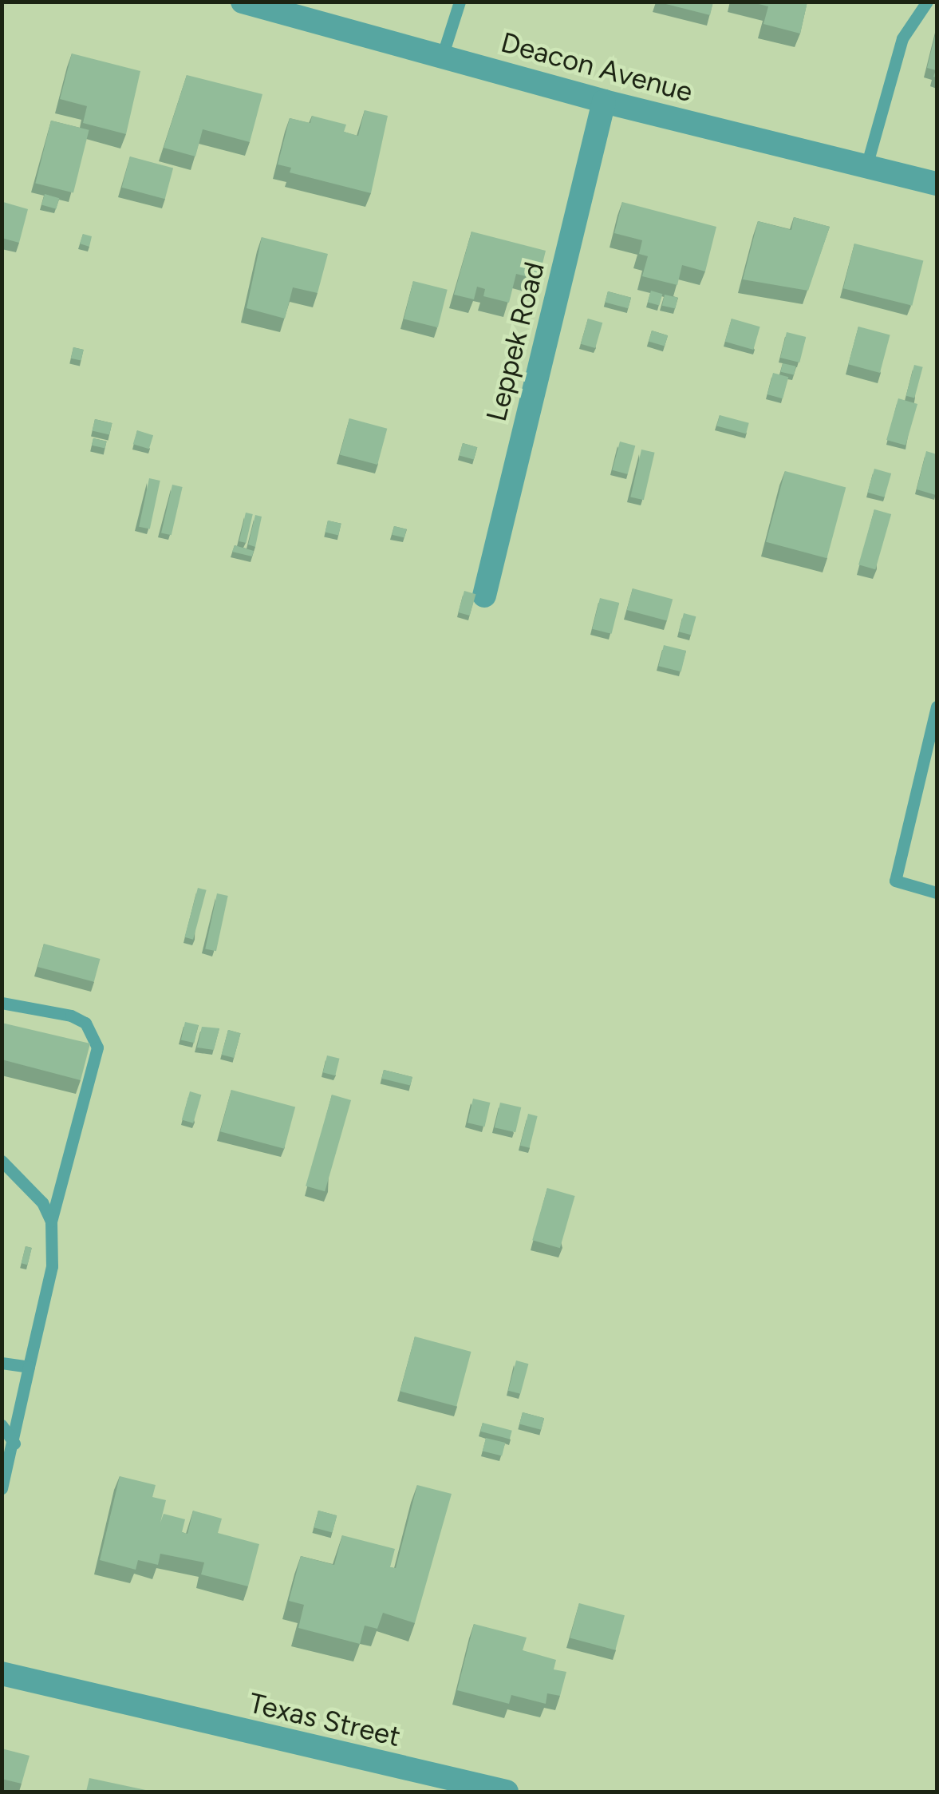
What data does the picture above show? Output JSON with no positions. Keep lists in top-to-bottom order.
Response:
{
  "streets": {
    "street": ["Deacon Avenue", "Leppek Road", "Texas Street"]
  },
  "crossings": [
    ["Deacon Avenue", "Leppek Road"]
  ]
}
